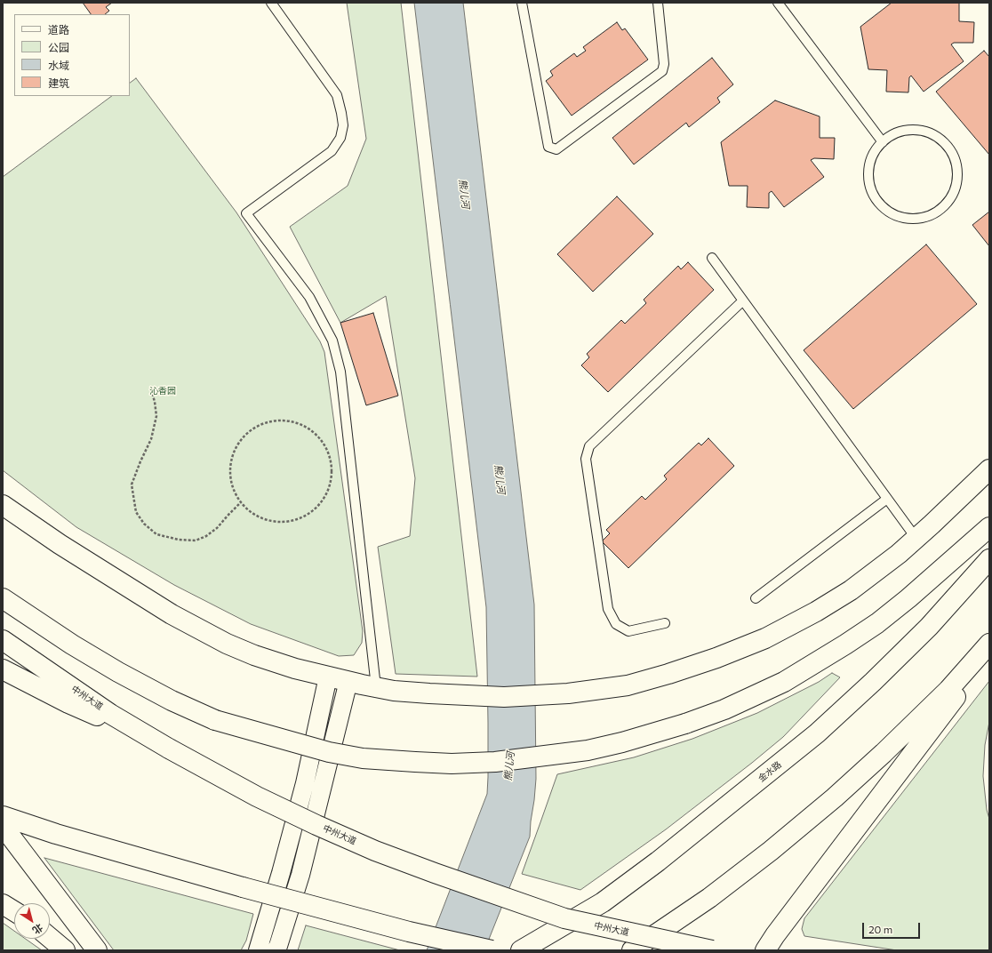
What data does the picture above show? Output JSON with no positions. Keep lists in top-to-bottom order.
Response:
{
  "streets": {
    "main road": ["中州大道", "金水路"]
  },
  "water": ["熊儿河"],
  "parks": ["沁香园"],
  "legend": [
    "道路",
    "公园",
    "水域",
    "建筑"
  ],
  "scale_bar": "20 m",
  "north": "bottom right"
}
